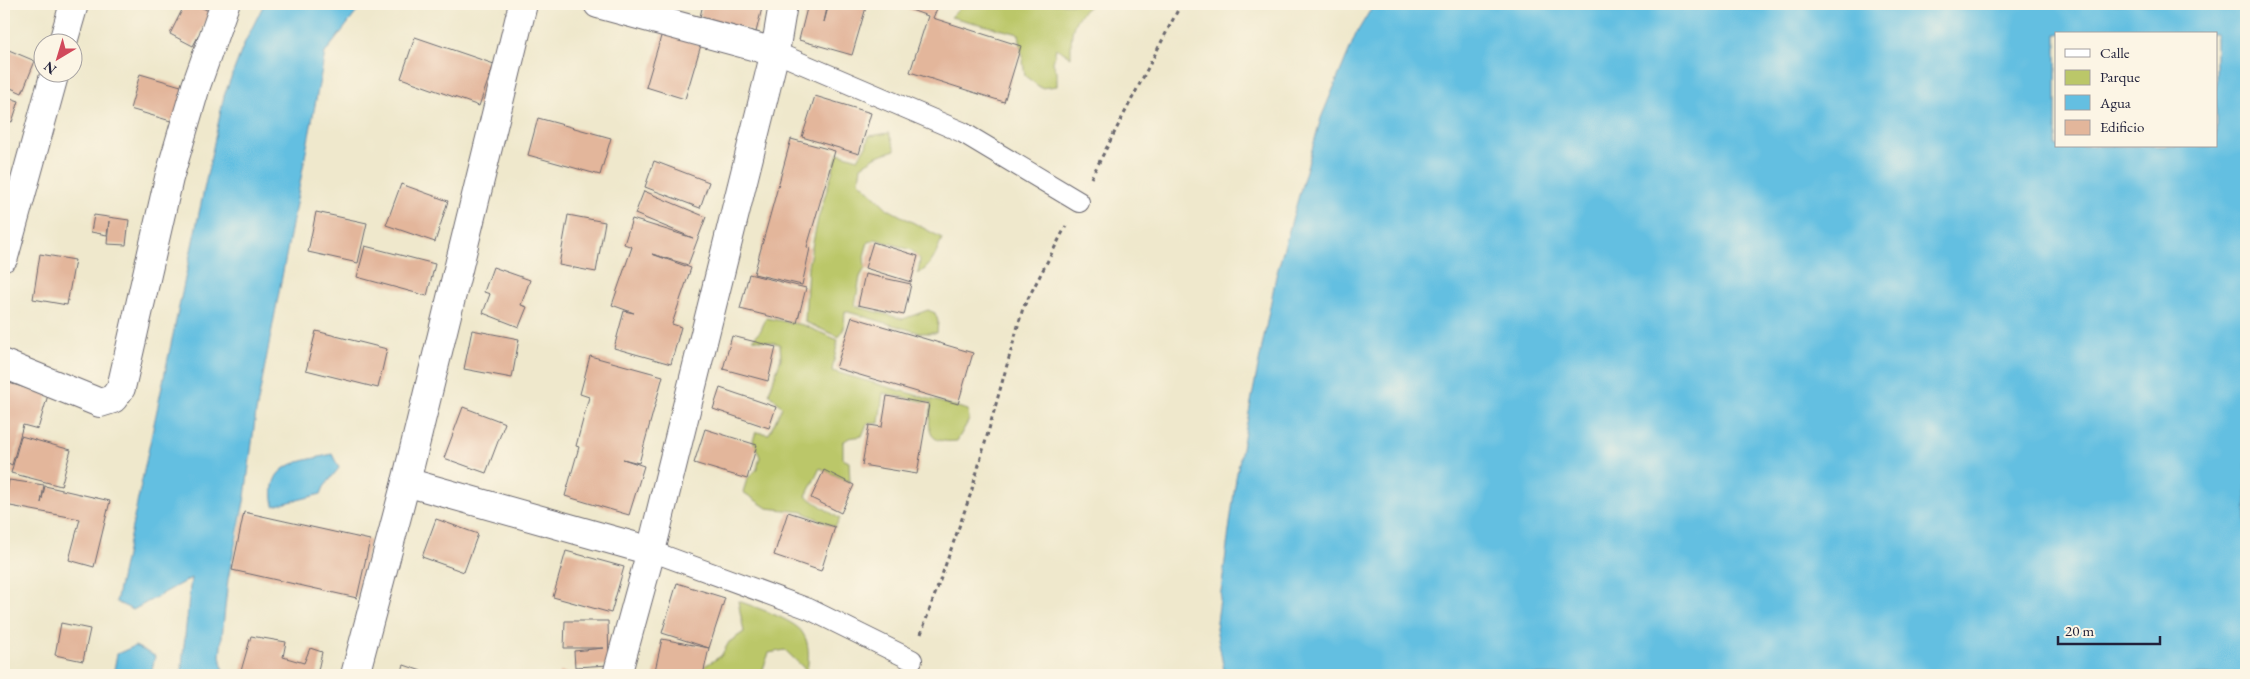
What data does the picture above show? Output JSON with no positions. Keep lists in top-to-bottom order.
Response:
{
  "legend": [
    "Calle",
    "Parque",
    "Agua",
    "Edificio"
  ],
  "scale_bar": "20 m",
  "north": "bottom left"
}
